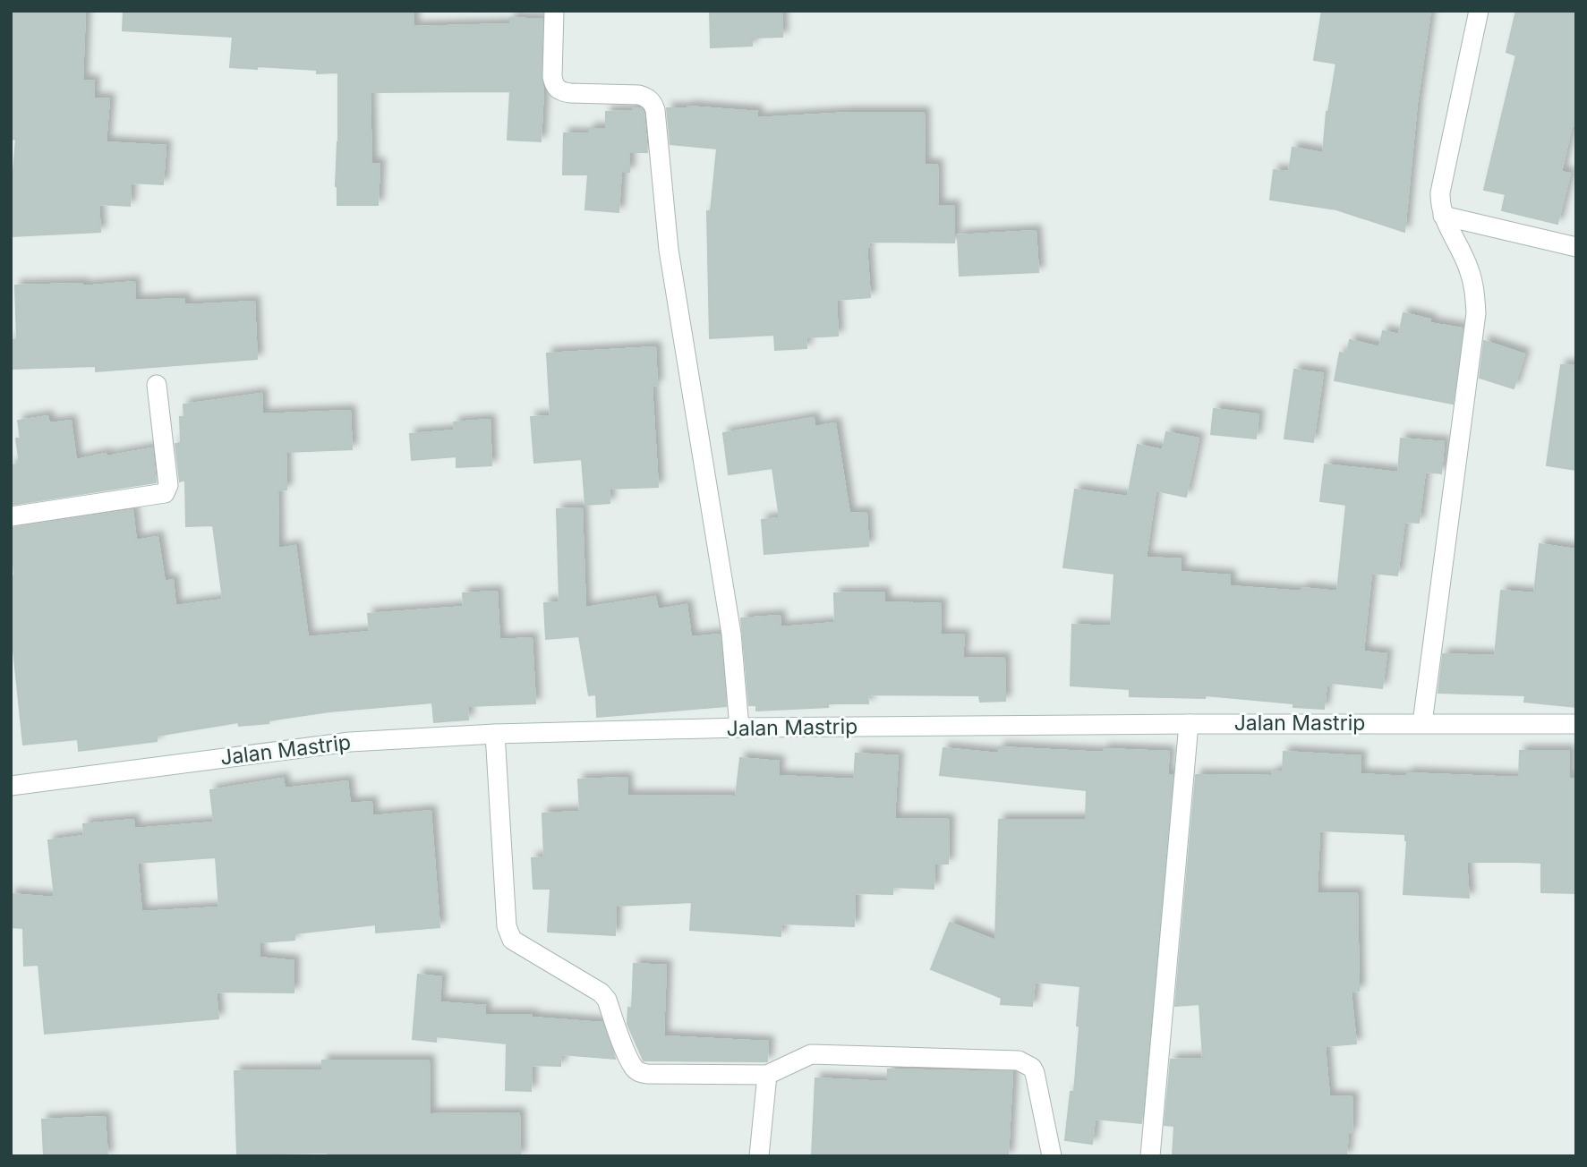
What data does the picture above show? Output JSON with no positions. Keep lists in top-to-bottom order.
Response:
{
  "streets": {
    "street": ["Jalan Mastrip"]
  }
}
